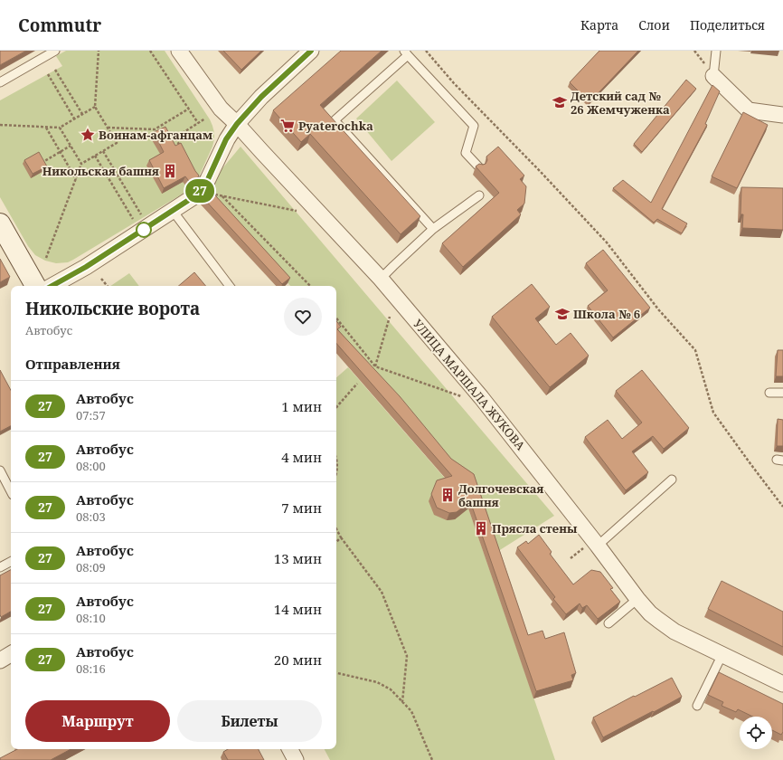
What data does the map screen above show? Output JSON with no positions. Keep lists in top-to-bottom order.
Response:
{
  "streets": {
    "street": ["УЛИЦА МАРШАЛА ЖУКОВА"]
  },
  "places": {
    "school or university": ["Детский сад № 26 Жемчуженка", "Школа № 6"],
    "supermarket": ["Pyaterochka"],
    "place": ["Воинам-афганцам"],
    "building": ["Никольская башня", "Долгочевская башня", "Прясла стены"]
  },
  "lines": ["bus line 27"],
  "page": {
    "header": "Commutr",
    "nav": ["Карта", "Слои", "Поделиться"],
    "on_map": "27",
    "heading": [
      ["Никольские ворота", "Автобус"],
      "Отправления"
    ],
    "list": [
      {
        "mark": "27",
        "name": "Автобус",
        "note": "07:57",
        "value": "1 мин"
      },
      {
        "mark": "27",
        "name": "Автобус",
        "note": "08:00",
        "value": "4 мин"
      },
      {
        "mark": "27",
        "name": "Автобус",
        "note": "08:03",
        "value": "7 мин"
      },
      {
        "mark": "27",
        "name": "Автобус",
        "note": "08:09",
        "value": "13 мин"
      },
      {
        "mark": "27",
        "name": "Автобус",
        "note": "08:10",
        "value": "14 мин"
      },
      {
        "mark": "27",
        "name": "Автобус",
        "note": "08:16",
        "value": "20 мин"
      }
    ],
    "buttons": ["Маршрут", "Билеты"]
  }
}
